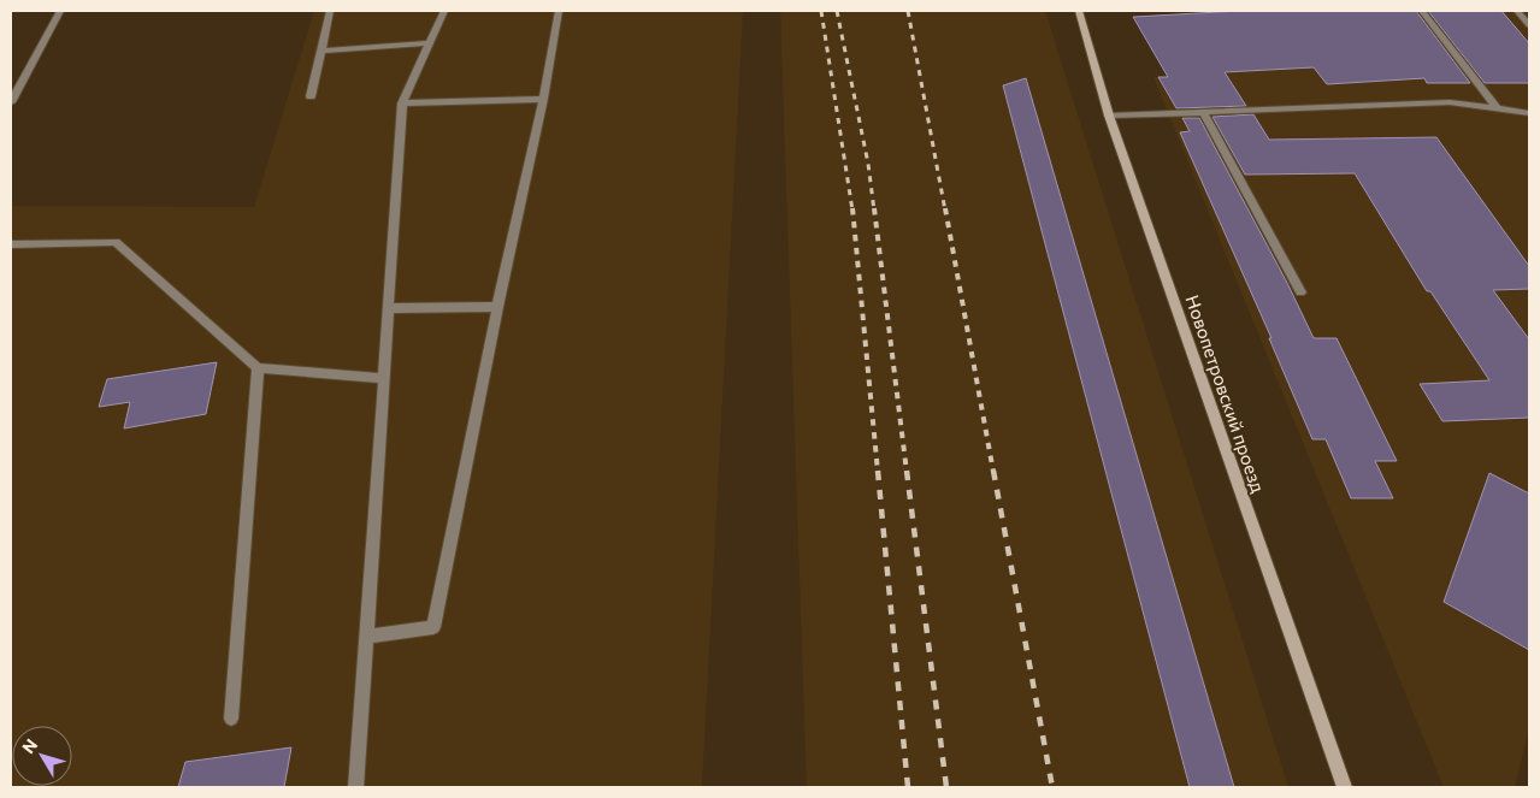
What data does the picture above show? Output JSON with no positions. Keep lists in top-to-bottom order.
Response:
{
  "streets": {
    "street": ["Новопетровский проезд"]
  },
  "north": "top left"
}
